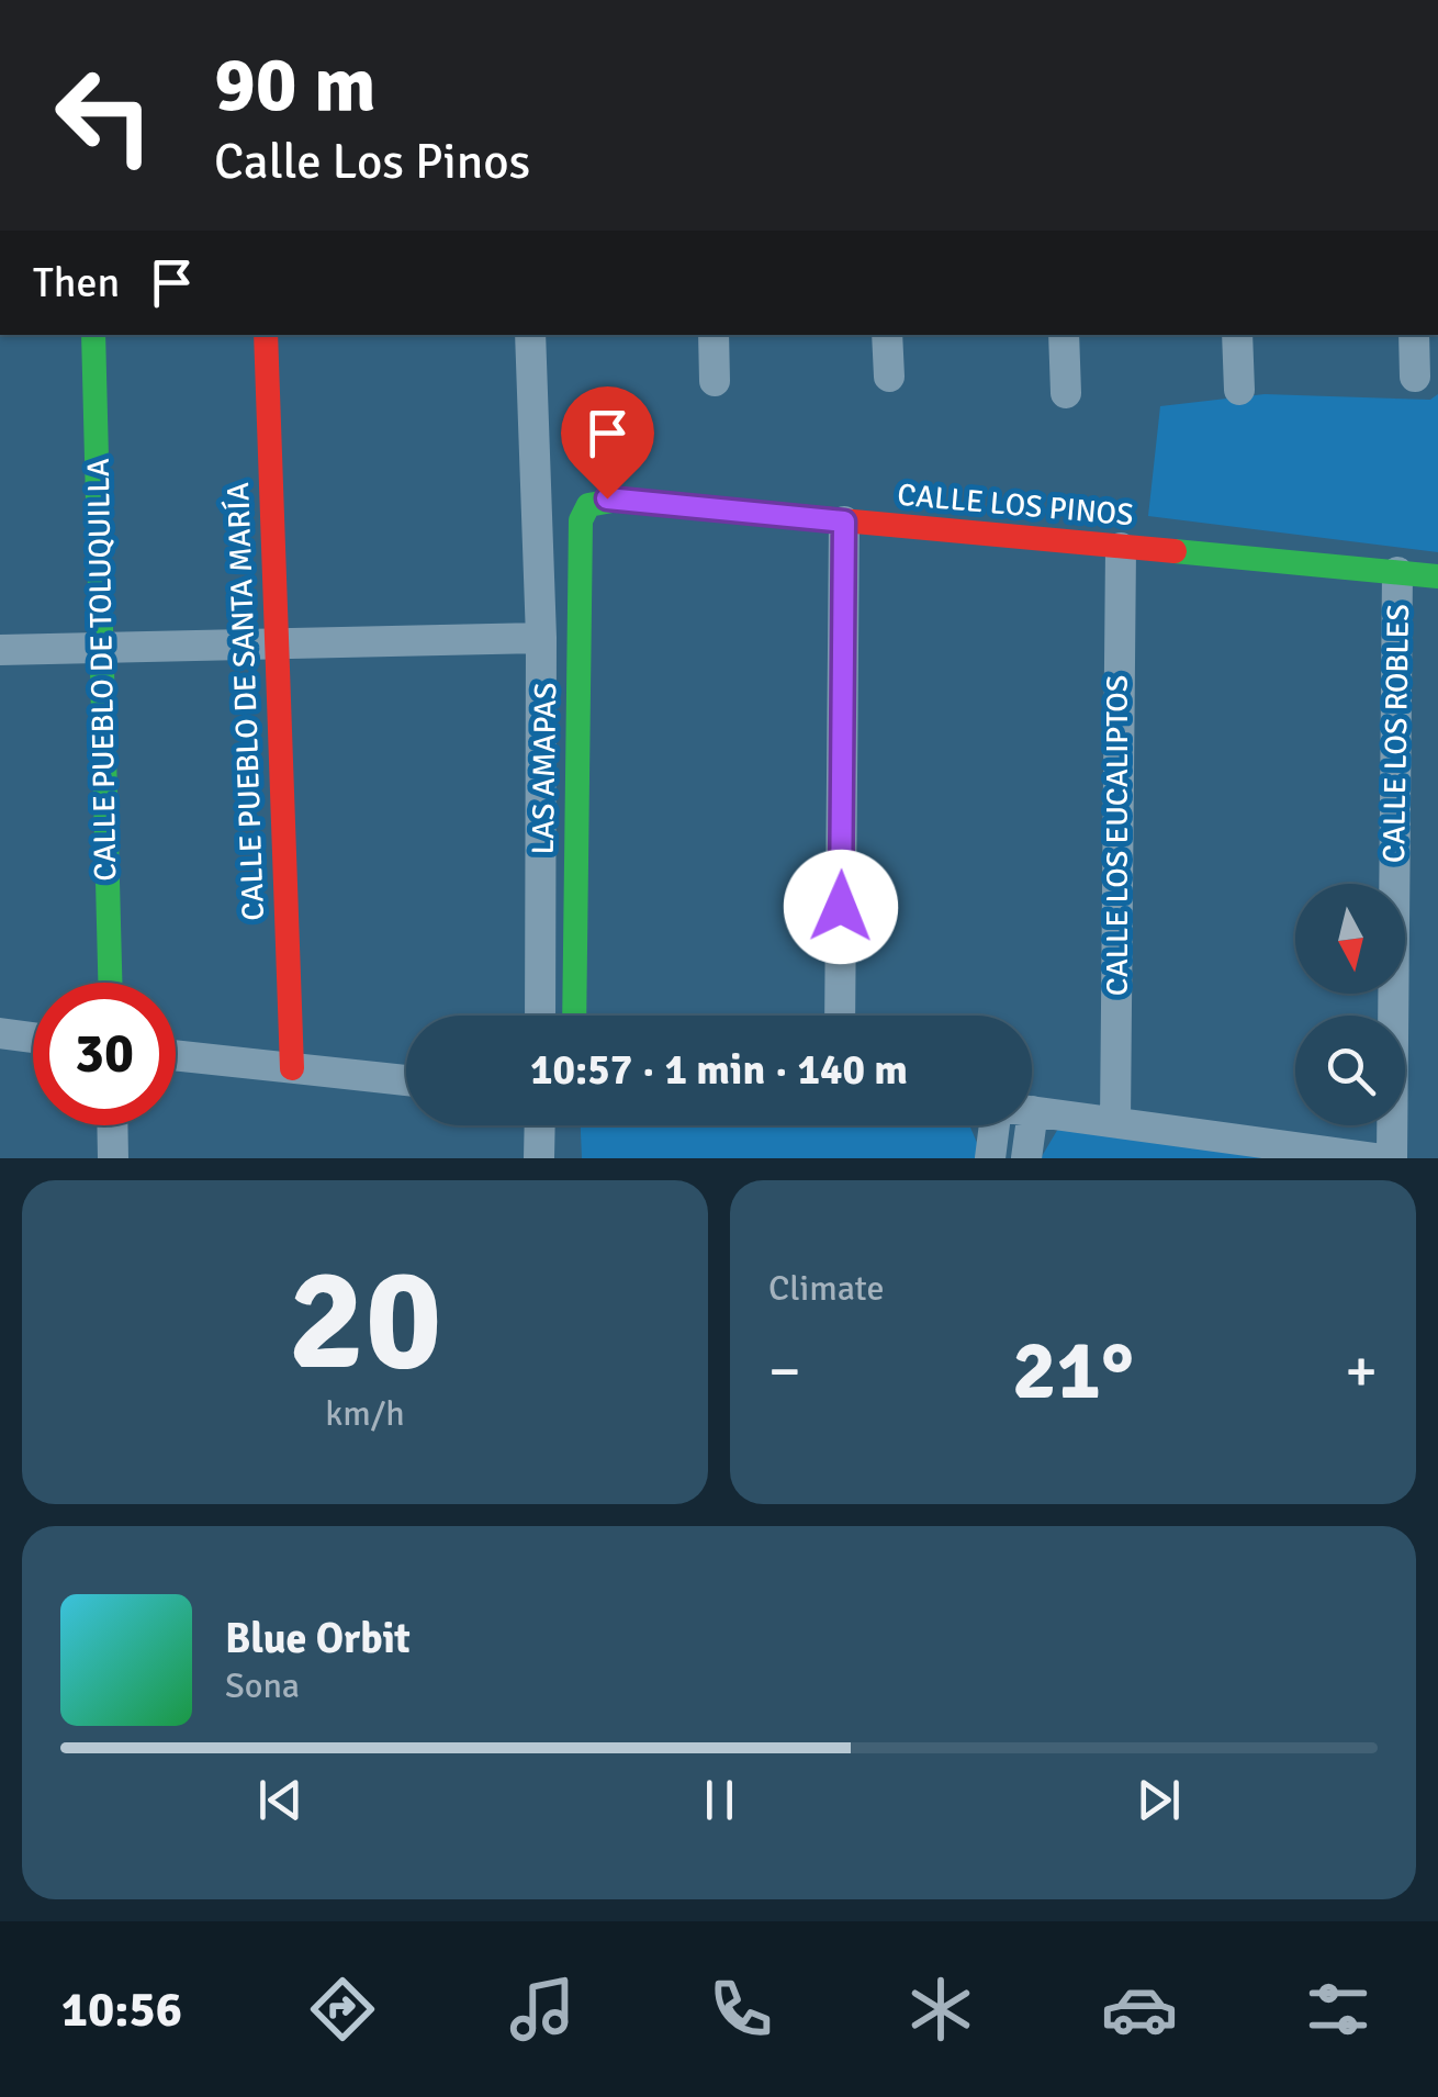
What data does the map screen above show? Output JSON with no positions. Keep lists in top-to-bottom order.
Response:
{
  "streets": {
    "street": [
      "CALLE LOS PINOS",
      "CALLE PUEBLO DE TOLUQUILLA",
      "CALLE PUEBLO DE SANTA MARÍA",
      "CALLE LOS ROBLES",
      "LAS AMAPAS",
      "CALLE LOS EUCALIPTOS"
    ]
  },
  "crossings": [
    ["CALLE LOS PINOS", "CALLE LOS ROBLES"],
    ["CALLE LOS PINOS", "LAS AMAPAS"],
    ["CALLE LOS PINOS", "CALLE LOS EUCALIPTOS"]
  ],
  "north": "bottom",
  "page": {
    "turn": ["90 m", "Calle Los Pinos"],
    "then": "Then",
    "limit": "30",
    "trip": "10:57 · 1 min · 140 m",
    "tile": [
      ["20", "km/h"],
      "Climate"
    ],
    "heat": ["−", "21°", "+"],
    "song": ["Blue Orbit", "Sona"],
    "tabs": "10:56"
  }
}
